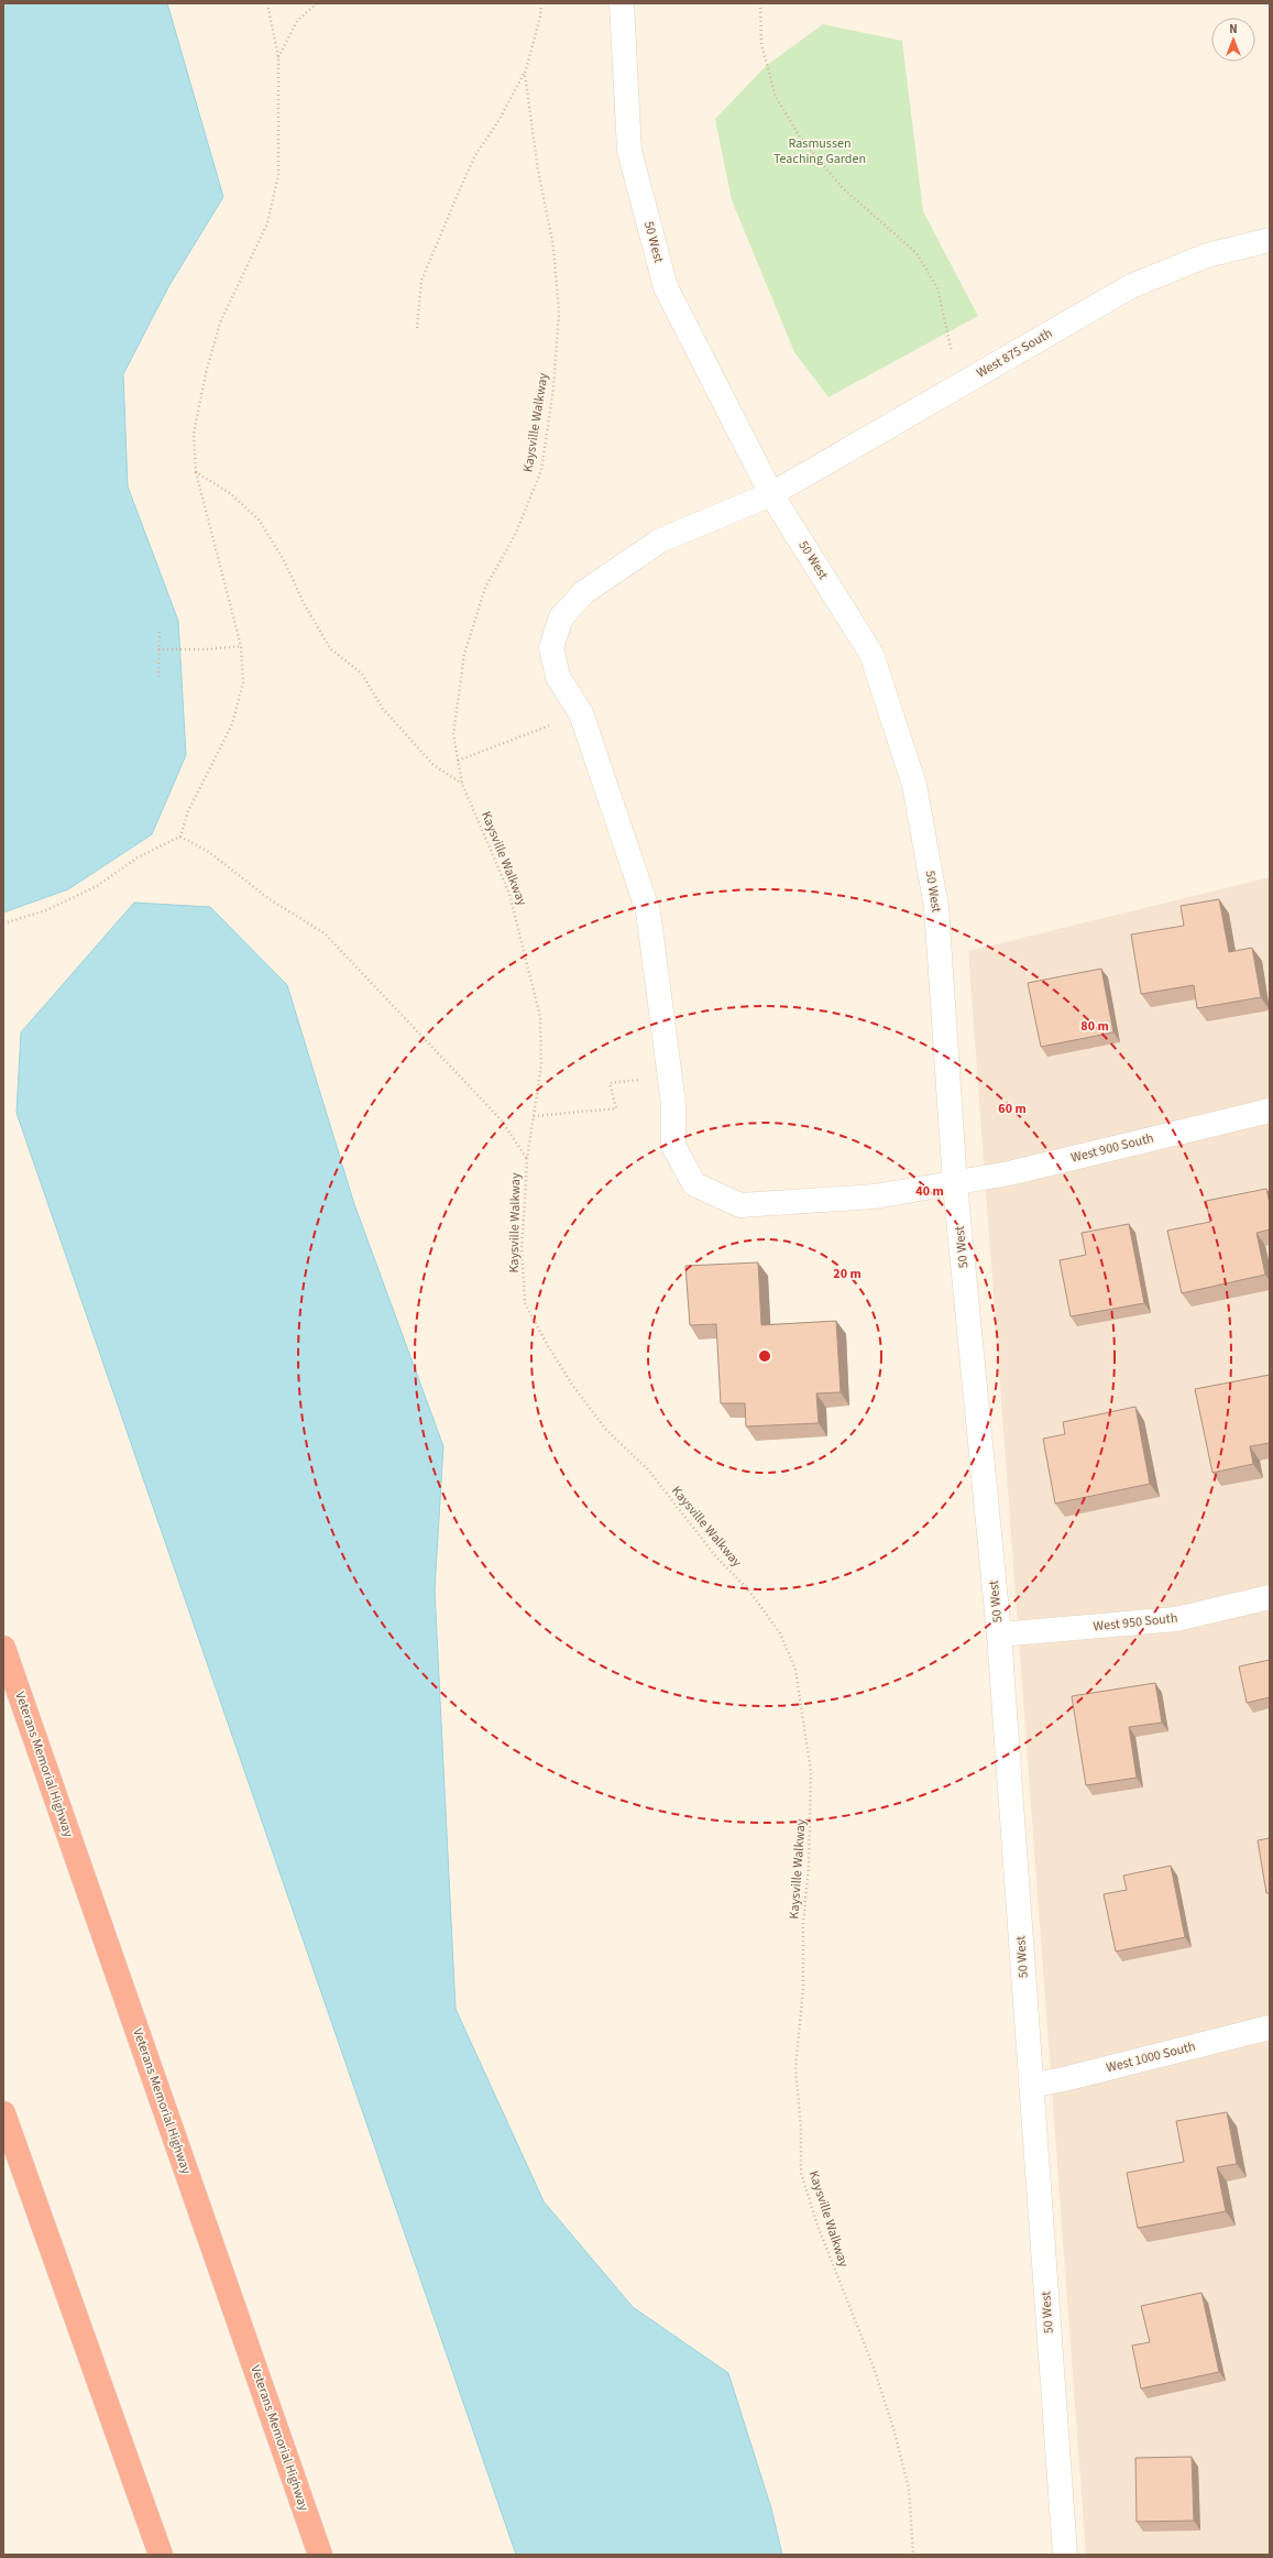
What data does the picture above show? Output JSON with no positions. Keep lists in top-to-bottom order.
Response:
{
  "streets": {
    "highway": ["Veterans Memorial Highway"],
    "street": [
      "50 West",
      "West 875 South",
      "West 900 South",
      "West 950 South",
      "West 1000 South"
    ],
    "path": ["Kaysville Walkway"]
  },
  "crossings": [
    ["50 West", "West 875 South"],
    ["50 West", "West 900 South"],
    ["50 West", "West 950 South"],
    ["50 West", "West 1000 South"],
    ["West 875 South", "West 900 South"]
  ],
  "parks": ["Rasmussen Teaching Garden"],
  "north": "top",
  "rings": [
    "80 m",
    "60 m",
    "40 m",
    "20 m"
  ]
}
